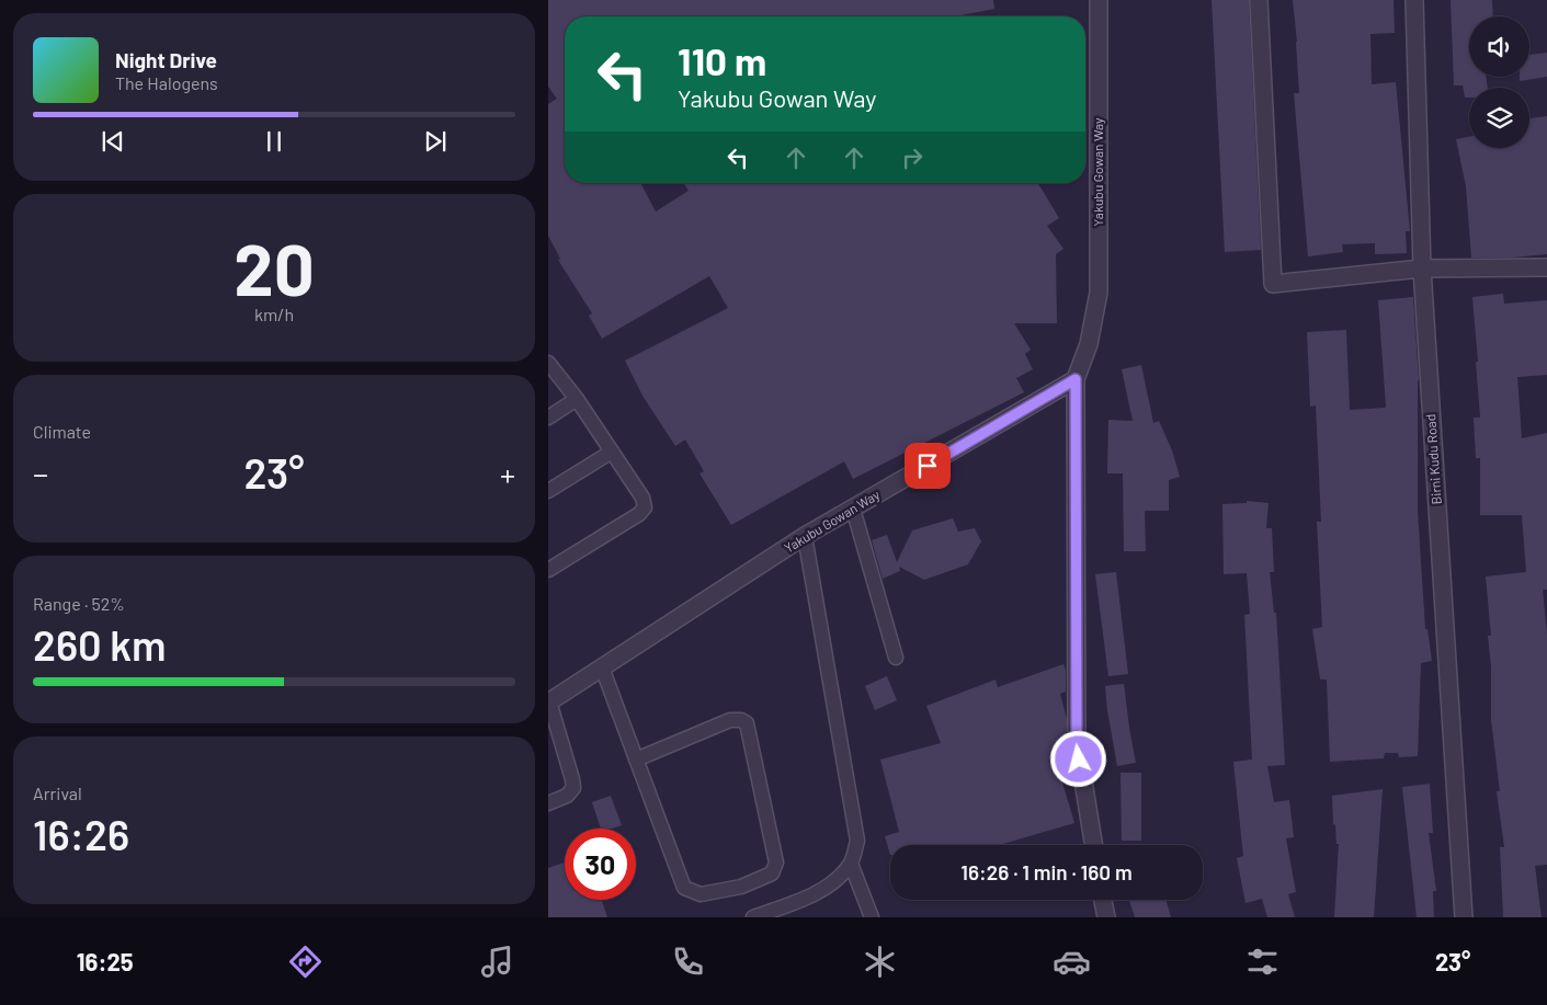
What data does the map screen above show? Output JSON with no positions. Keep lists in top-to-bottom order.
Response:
{
  "streets": {
    "street": ["Yakubu Gowan Way", "Birni Kudu Road"]
  },
  "page": {
    "turn": ["110 m", "Yakubu Gowan Way"],
    "song": ["Night Drive", "The Halogens"],
    "tile": [
      ["20", "km/h"],
      "Climate",
      ["Range · 52%", "260 km"],
      ["Arrival", "16:26"]
    ],
    "heat": ["−", "23°", "+"],
    "limit": "30",
    "trip": "16:26 · 1 min · 160 m",
    "tabs": ["16:25", "23°"]
  }
}
